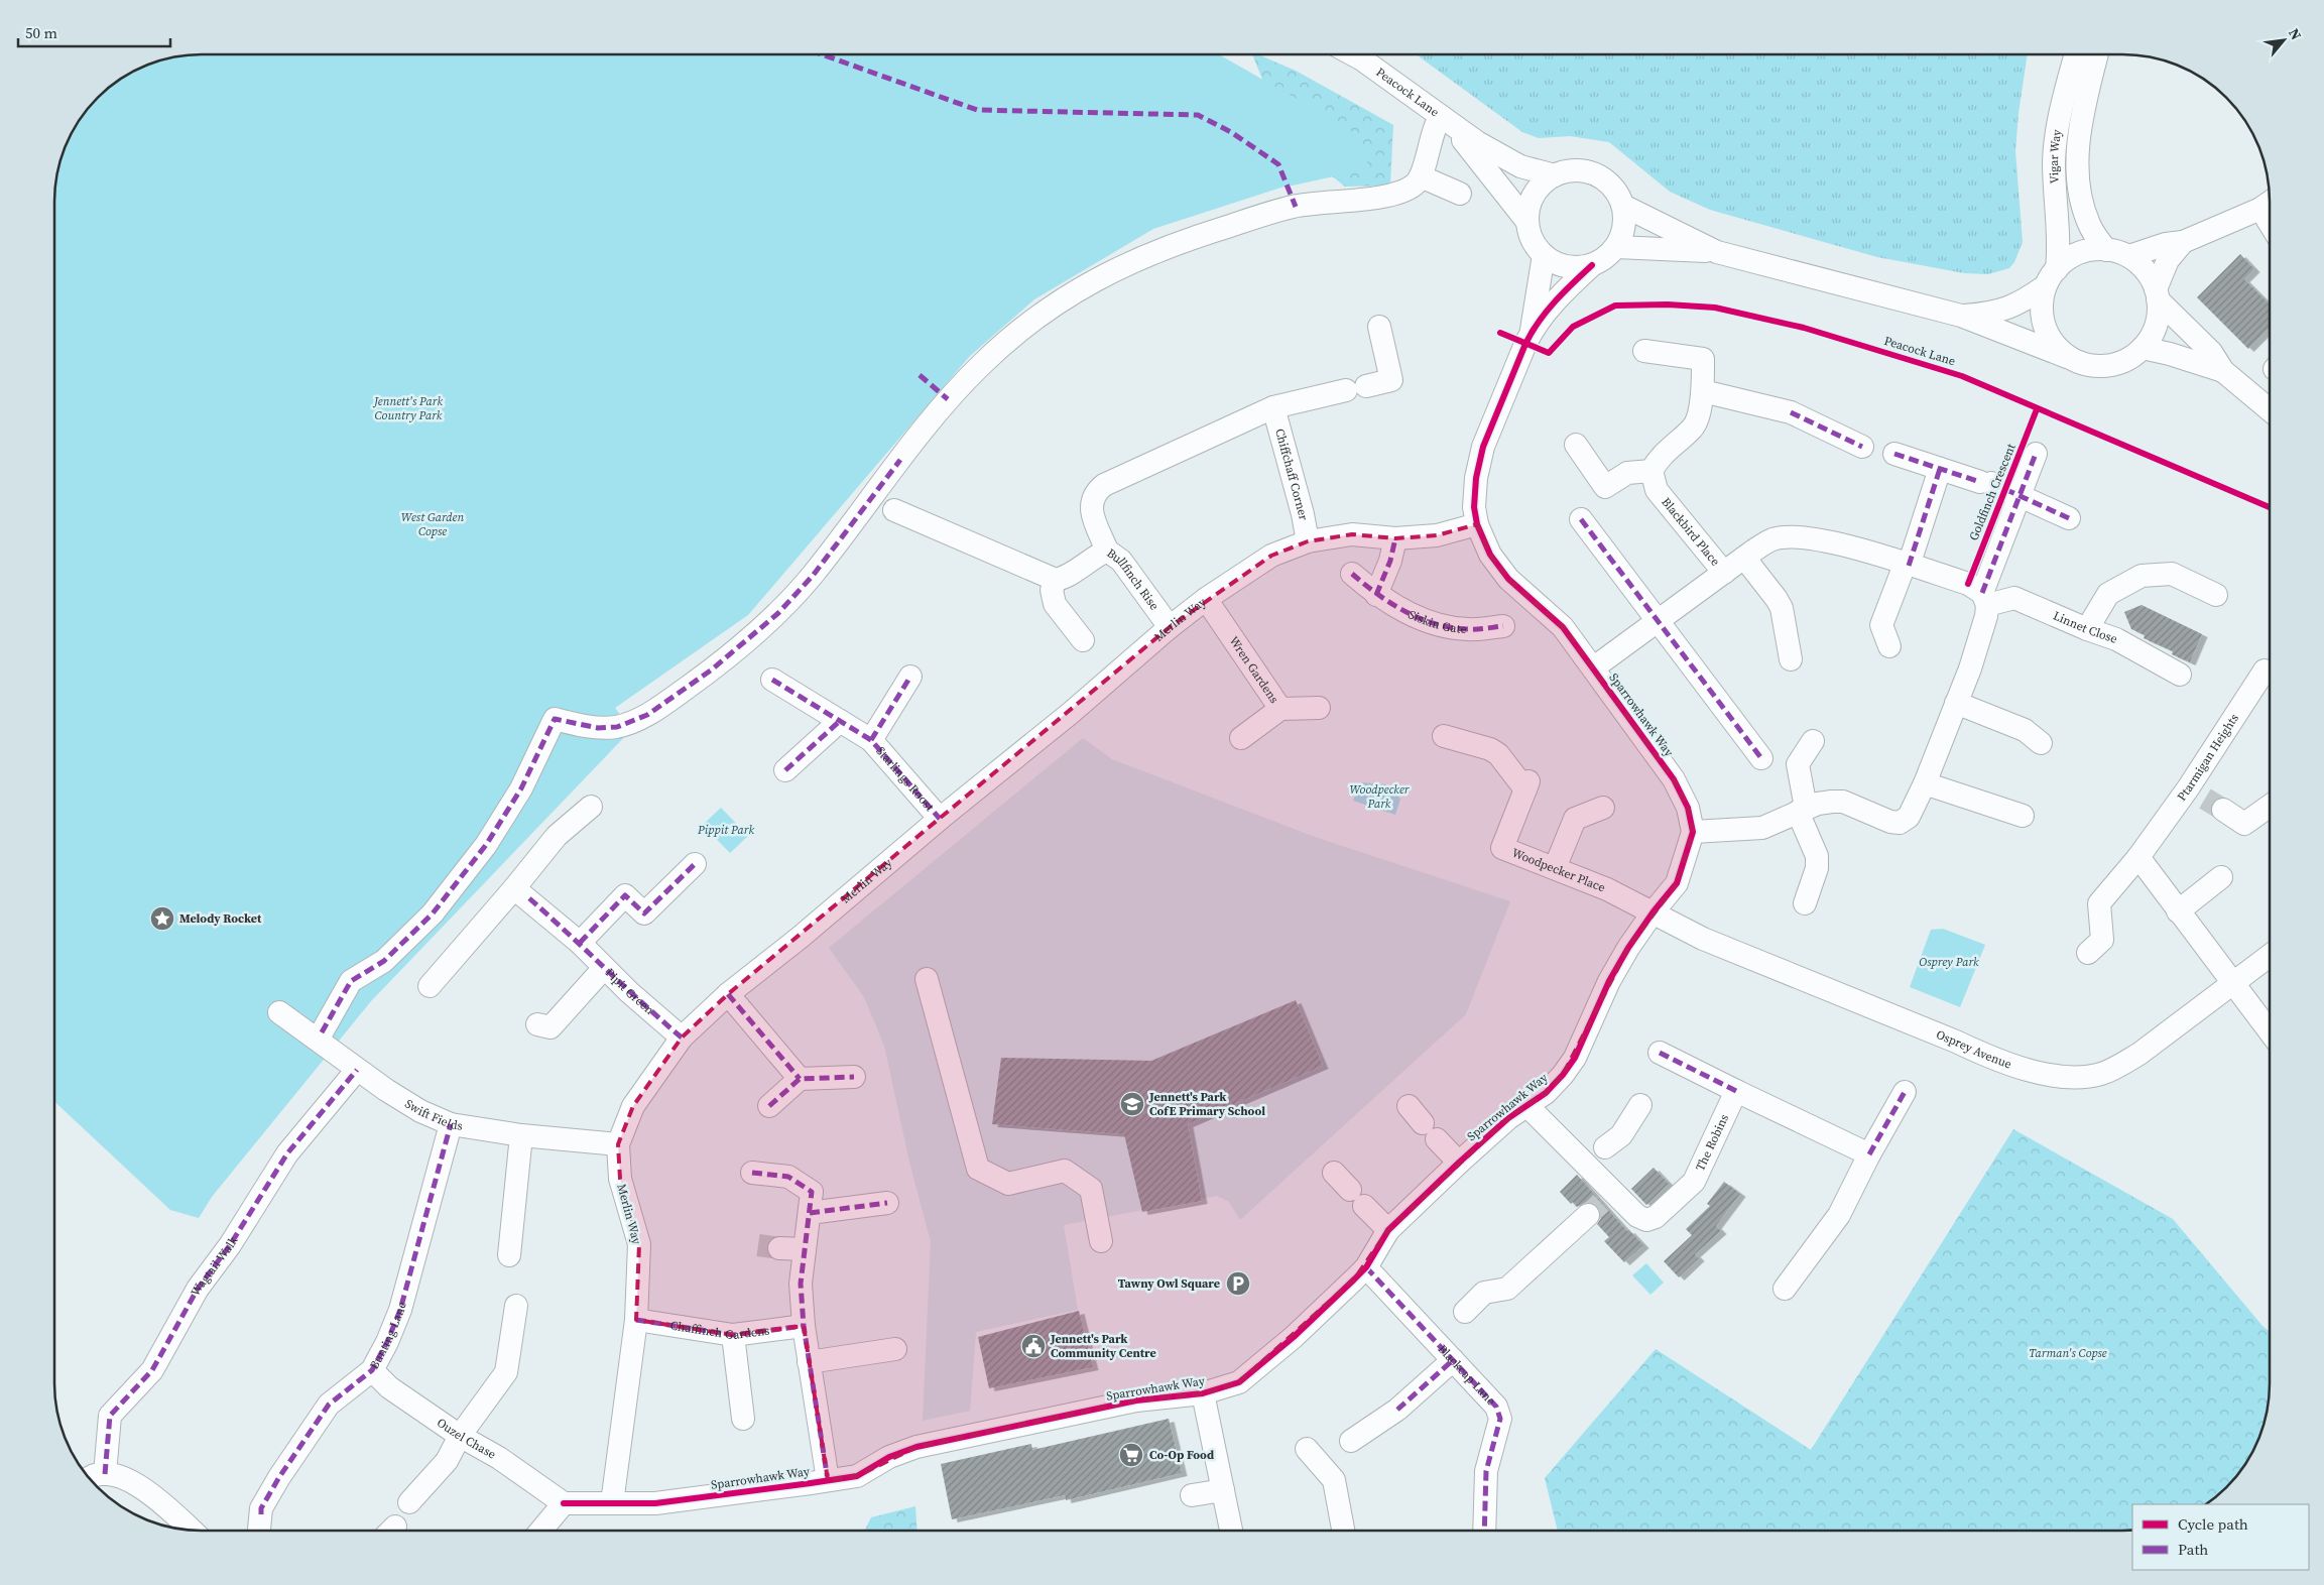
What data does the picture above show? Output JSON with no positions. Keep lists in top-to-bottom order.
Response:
{
  "streets": {
    "street": [
      "Peacock Lane",
      "Vigar Way",
      "Chiffchaff Corner",
      "Blackbird Place",
      "Bullfinch Rise",
      "Merlin Way",
      "Siskin Gate",
      "Linnet Close",
      "Wren Gardens",
      "Sparrowhawk Way",
      "Ptarmigan Heights",
      "Starlings Roost",
      "Woodpecker Place",
      "Pipit Green",
      "Osprey Avenue",
      "Swift Fields",
      "The Robins",
      "Wagtail Walk",
      "Chaffinch Gardens",
      "Bunting Lane",
      "Blackcap Lane",
      "Ouzel Chase"
    ],
    "cycle path": ["Goldfinch Crescent"]
  },
  "crossings": [
    ["Peacock Lane", "Sparrowhawk Way"],
    ["Chiffchaff Corner", "Merlin Way"],
    ["Bullfinch Rise", "Merlin Way"],
    ["Merlin Way", "Wren Gardens"],
    ["Merlin Way", "Sparrowhawk Way"],
    ["Merlin Way", "Starlings Roost"],
    ["Merlin Way", "Pipit Green"],
    ["Merlin Way", "Swift Fields"],
    ["Merlin Way", "Chaffinch Gardens"],
    ["Sparrowhawk Way", "Woodpecker Place"],
    ["Sparrowhawk Way", "Osprey Avenue"],
    ["Sparrowhawk Way", "The Robins"],
    ["Sparrowhawk Way", "Blackcap Lane"],
    ["Sparrowhawk Way", "Ouzel Chase"],
    ["Woodpecker Place", "Osprey Avenue"],
    ["Swift Fields", "Wagtail Walk"],
    ["Swift Fields", "Bunting Lane"],
    ["Bunting Lane", "Ouzel Chase"]
  ],
  "parks": [
    "Jennett's Park Country Park",
    "West Garden Copse",
    "Woodpecker Park",
    "Pippit Park",
    "Osprey Park",
    "Tarman's Copse"
  ],
  "places": {
    "place": ["Melody Rocket"],
    "school or university": ["Jennett's Park CofE Primary School"],
    "parking": ["Tawny Owl Square"],
    "public building": ["Jennett's Park Community Centre"],
    "supermarket": ["Co-Op Food"]
  },
  "legend": ["Cycle path", "Path"],
  "scale_bar": "50 m",
  "north": "top right"
}
